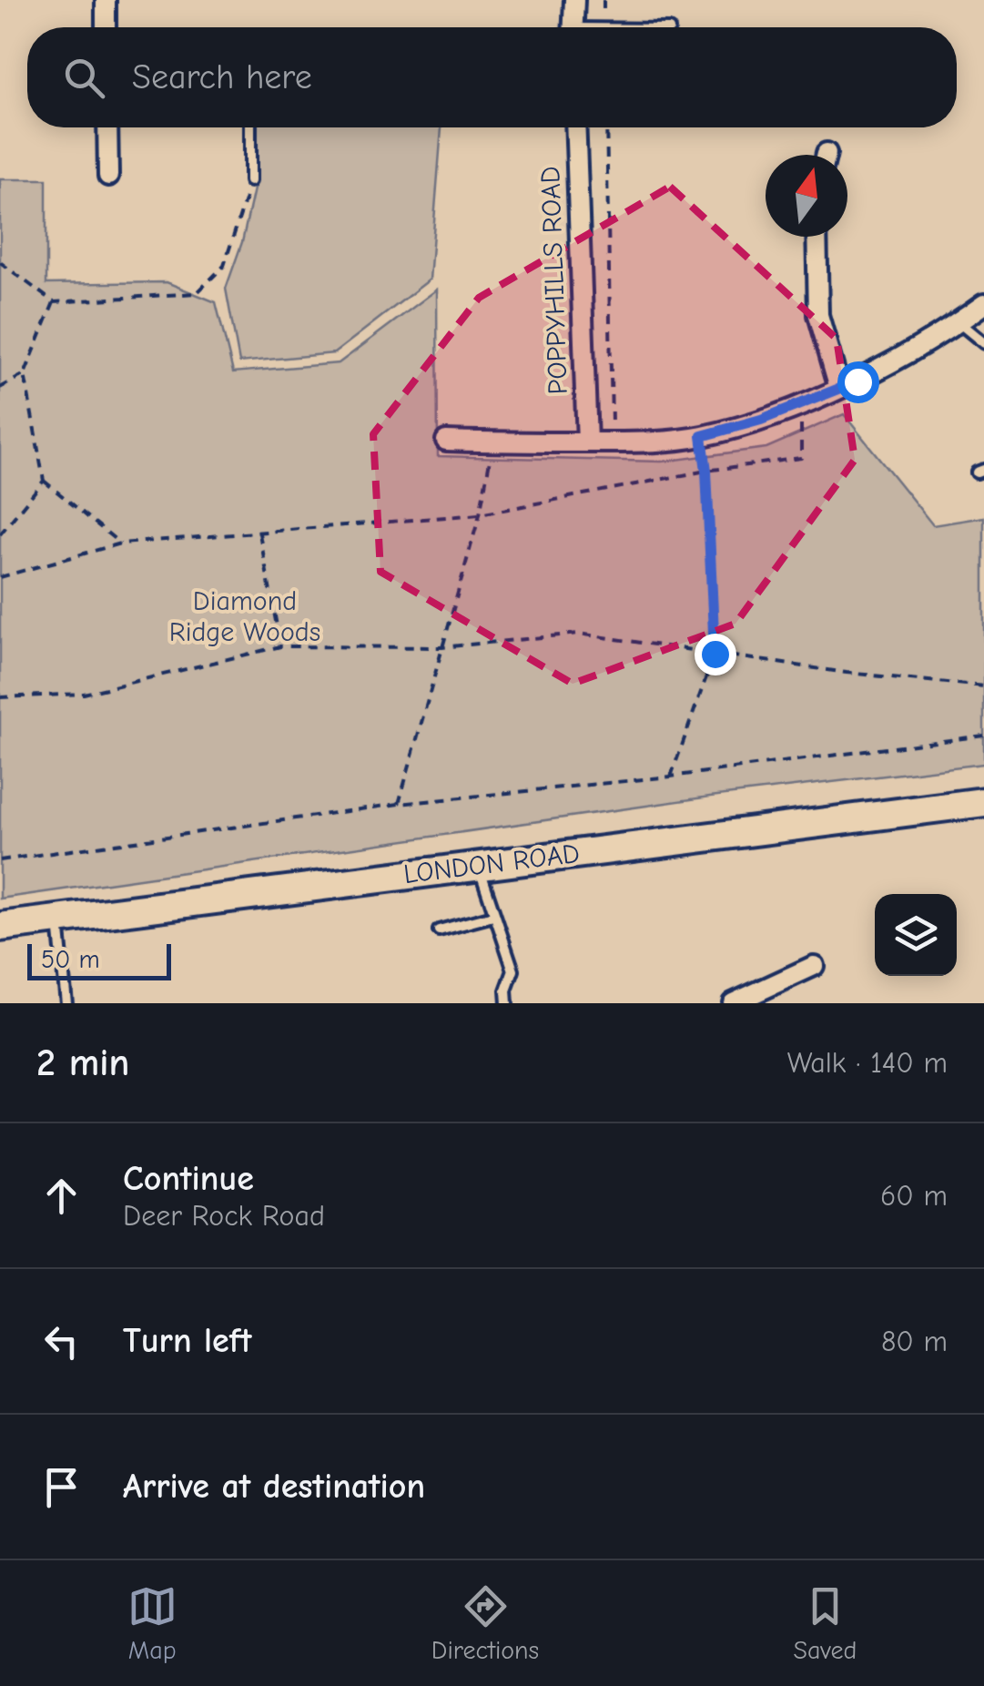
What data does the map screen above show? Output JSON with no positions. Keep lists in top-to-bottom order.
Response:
{
  "streets": {
    "main road": ["LONDON ROAD"],
    "street": ["POPPYHILLS ROAD"]
  },
  "parks": ["Diamond Ridge Woods"],
  "scale_bar": "50 m",
  "north": "top",
  "page": {
    "search": "Search here",
    "scale": "50 m",
    "heading": ["2 min", "Walk · 140 m"],
    "list": [
      ["Continue", "Deer Rock Road", "60 m"],
      ["Turn left", "80 m"],
      "Arrive at destination"
    ],
    "nav": ["Map", "Directions", "Saved"]
  }
}
